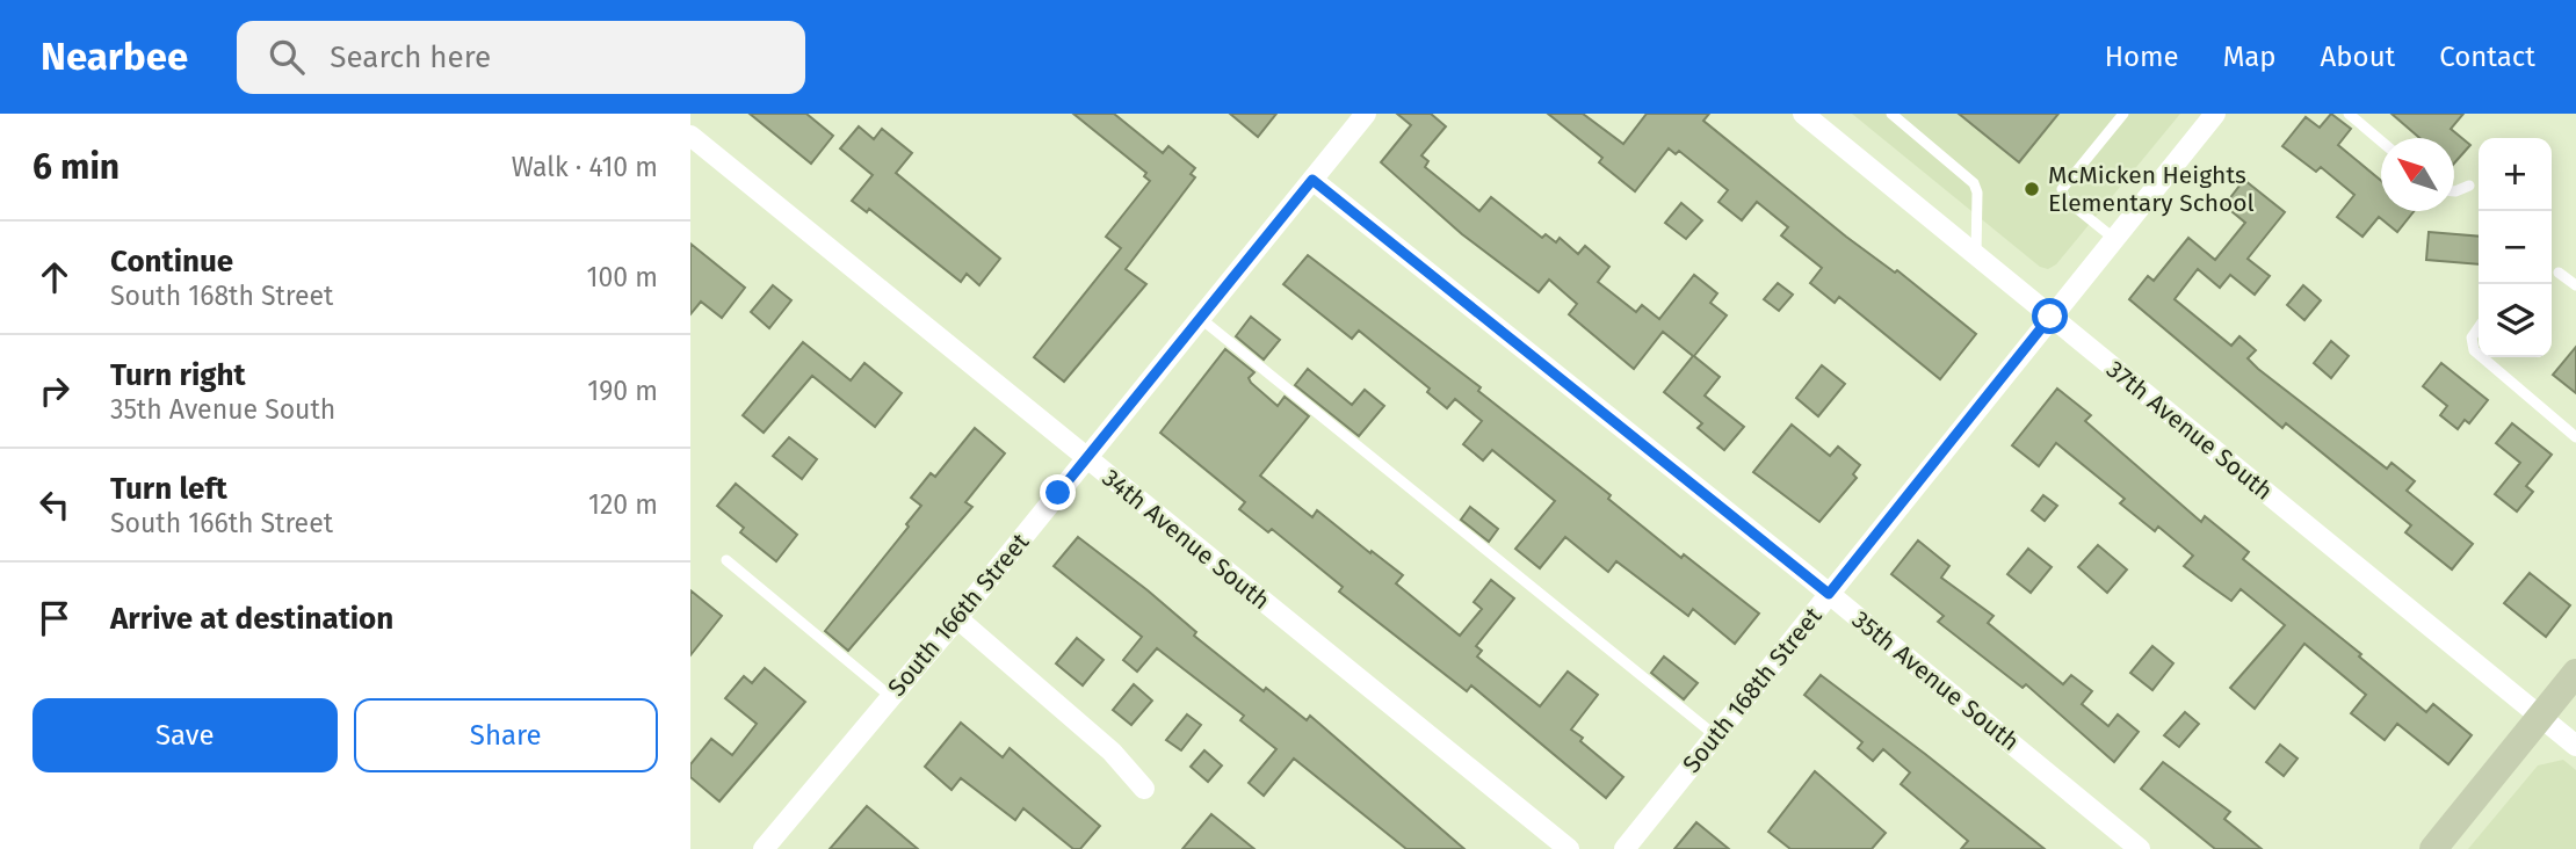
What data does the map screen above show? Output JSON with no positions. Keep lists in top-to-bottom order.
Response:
{
  "streets": {
    "street": [
      "37th Avenue South",
      "34th Avenue South",
      "South 166th Street",
      "35th Avenue South",
      "South 168th Street"
    ]
  },
  "crossings": [
    ["37th Avenue South", "South 168th Street"],
    ["34th Avenue South", "South 166th Street"],
    ["South 166th Street", "35th Avenue South"],
    ["35th Avenue South", "South 168th Street"]
  ],
  "places": ["McMicken Heights Elementary School"],
  "north": "top left",
  "page": {
    "header": "Nearbee",
    "search": "Search here",
    "nav": [
      "Home",
      "Map",
      "About",
      "Contact"
    ],
    "heading": ["6 min", "Walk · 410 m"],
    "map_buttons": ["+", "−"],
    "list": [
      ["Continue", "South 168th Street", "100 m"],
      ["Turn right", "35th Avenue South", "190 m"],
      ["Turn left", "South 166th Street", "120 m"],
      "Arrive at destination"
    ],
    "buttons": ["Save", "Share"]
  }
}
